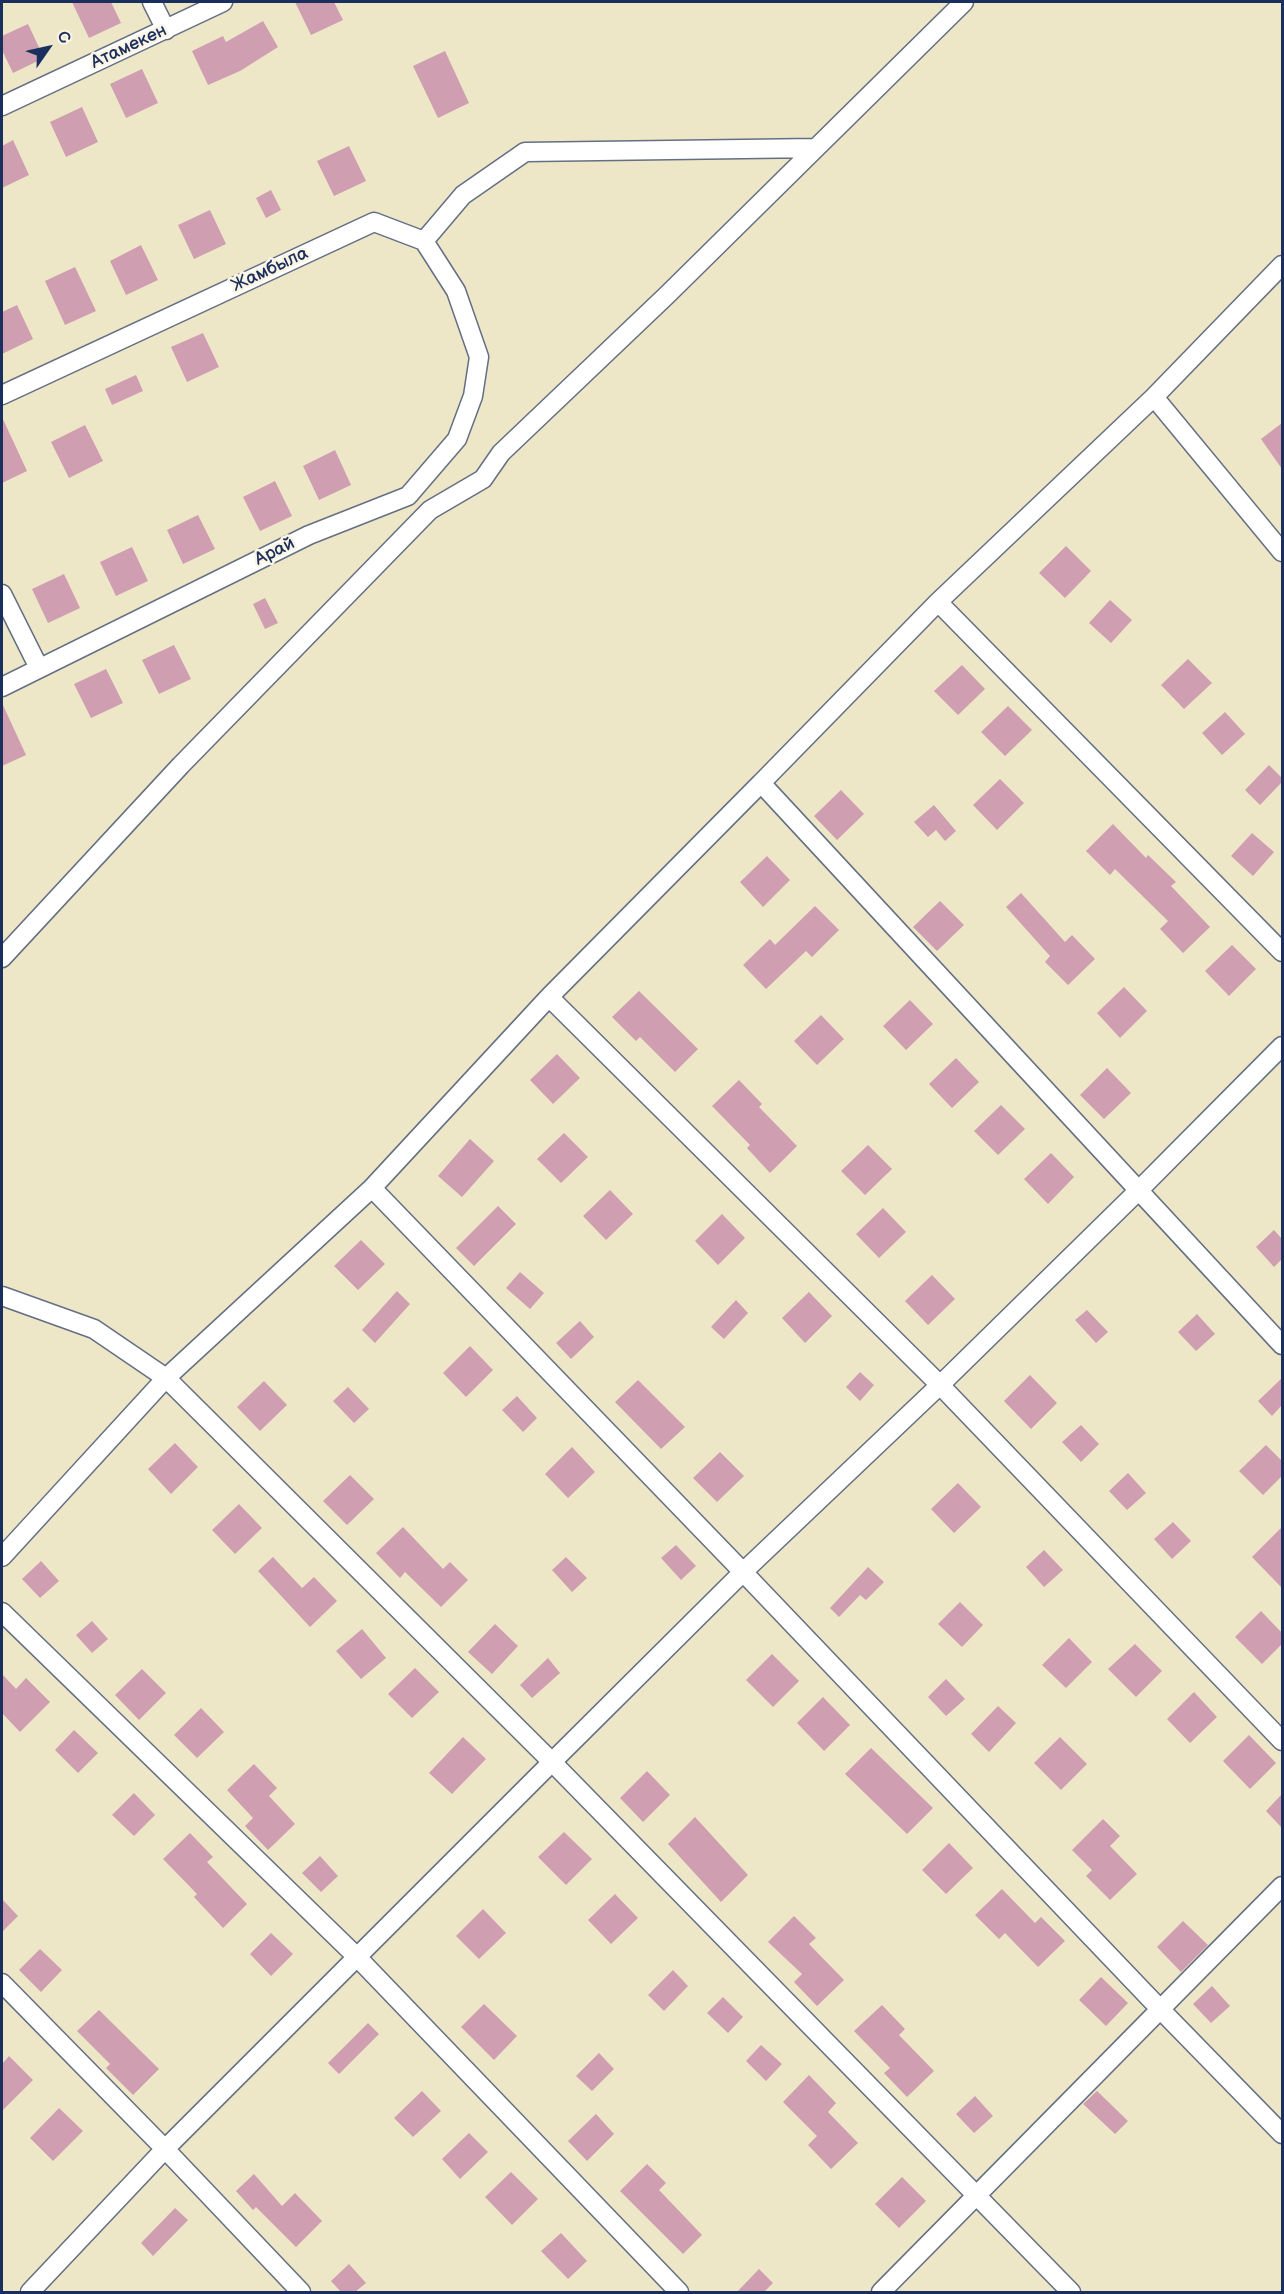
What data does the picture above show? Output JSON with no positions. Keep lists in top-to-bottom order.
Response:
{
  "streets": {
    "street": ["Атамекен", "Жамбыла", "Арай"]
  },
  "crossings": [
    ["Жамбыла", "Арай"]
  ],
  "north": "top right"
}
